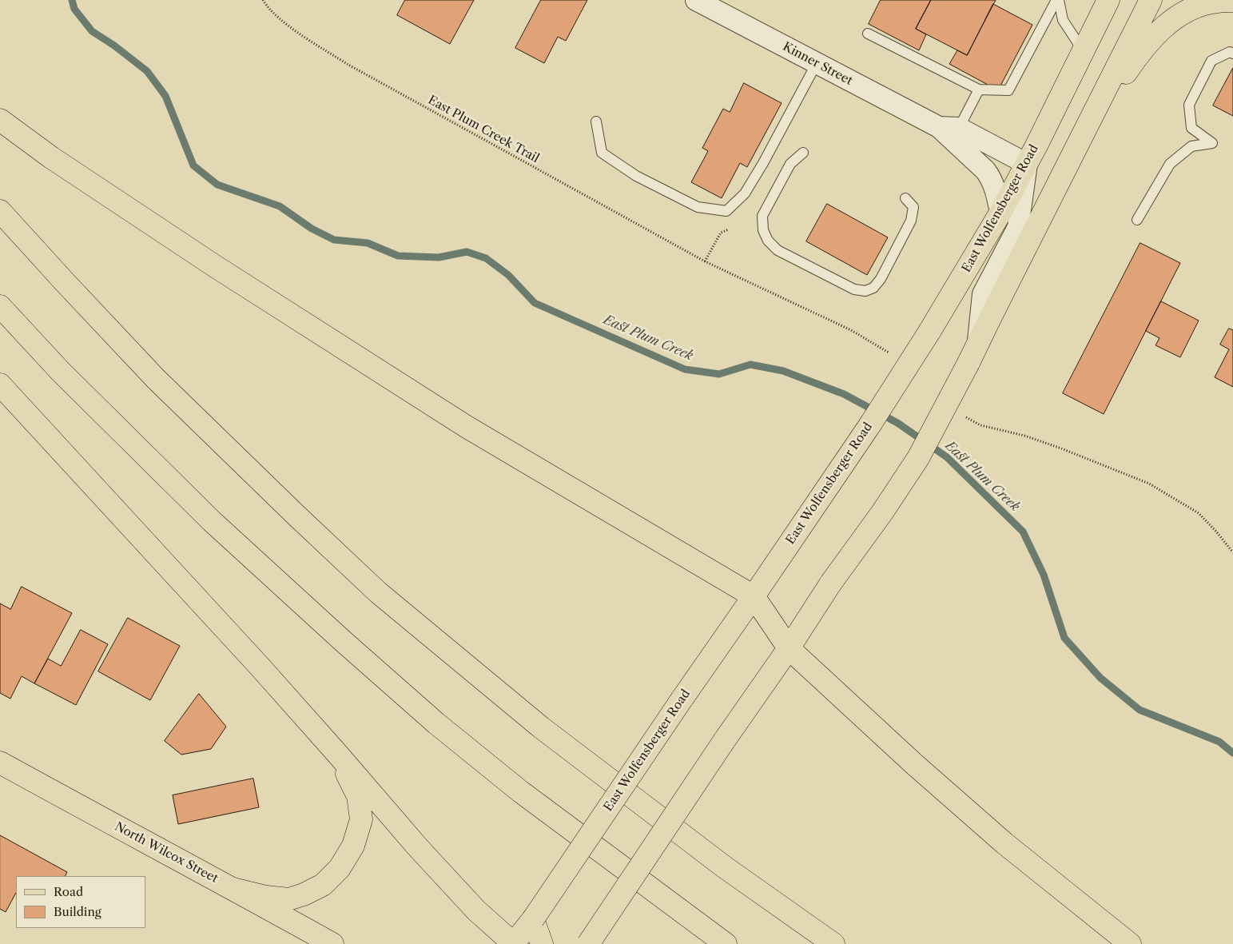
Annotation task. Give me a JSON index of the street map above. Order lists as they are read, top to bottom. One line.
{"streets":{"main road":["East Wolfensberger Road","North Wilcox Street"],"street":["Kinner Street"],"path":["East Plum Creek Trail"]},"crossings":[["Kinner Street","East Wolfensberger Road"]],"water":["East Plum Creek"],"legend":["Road","Building"]}
